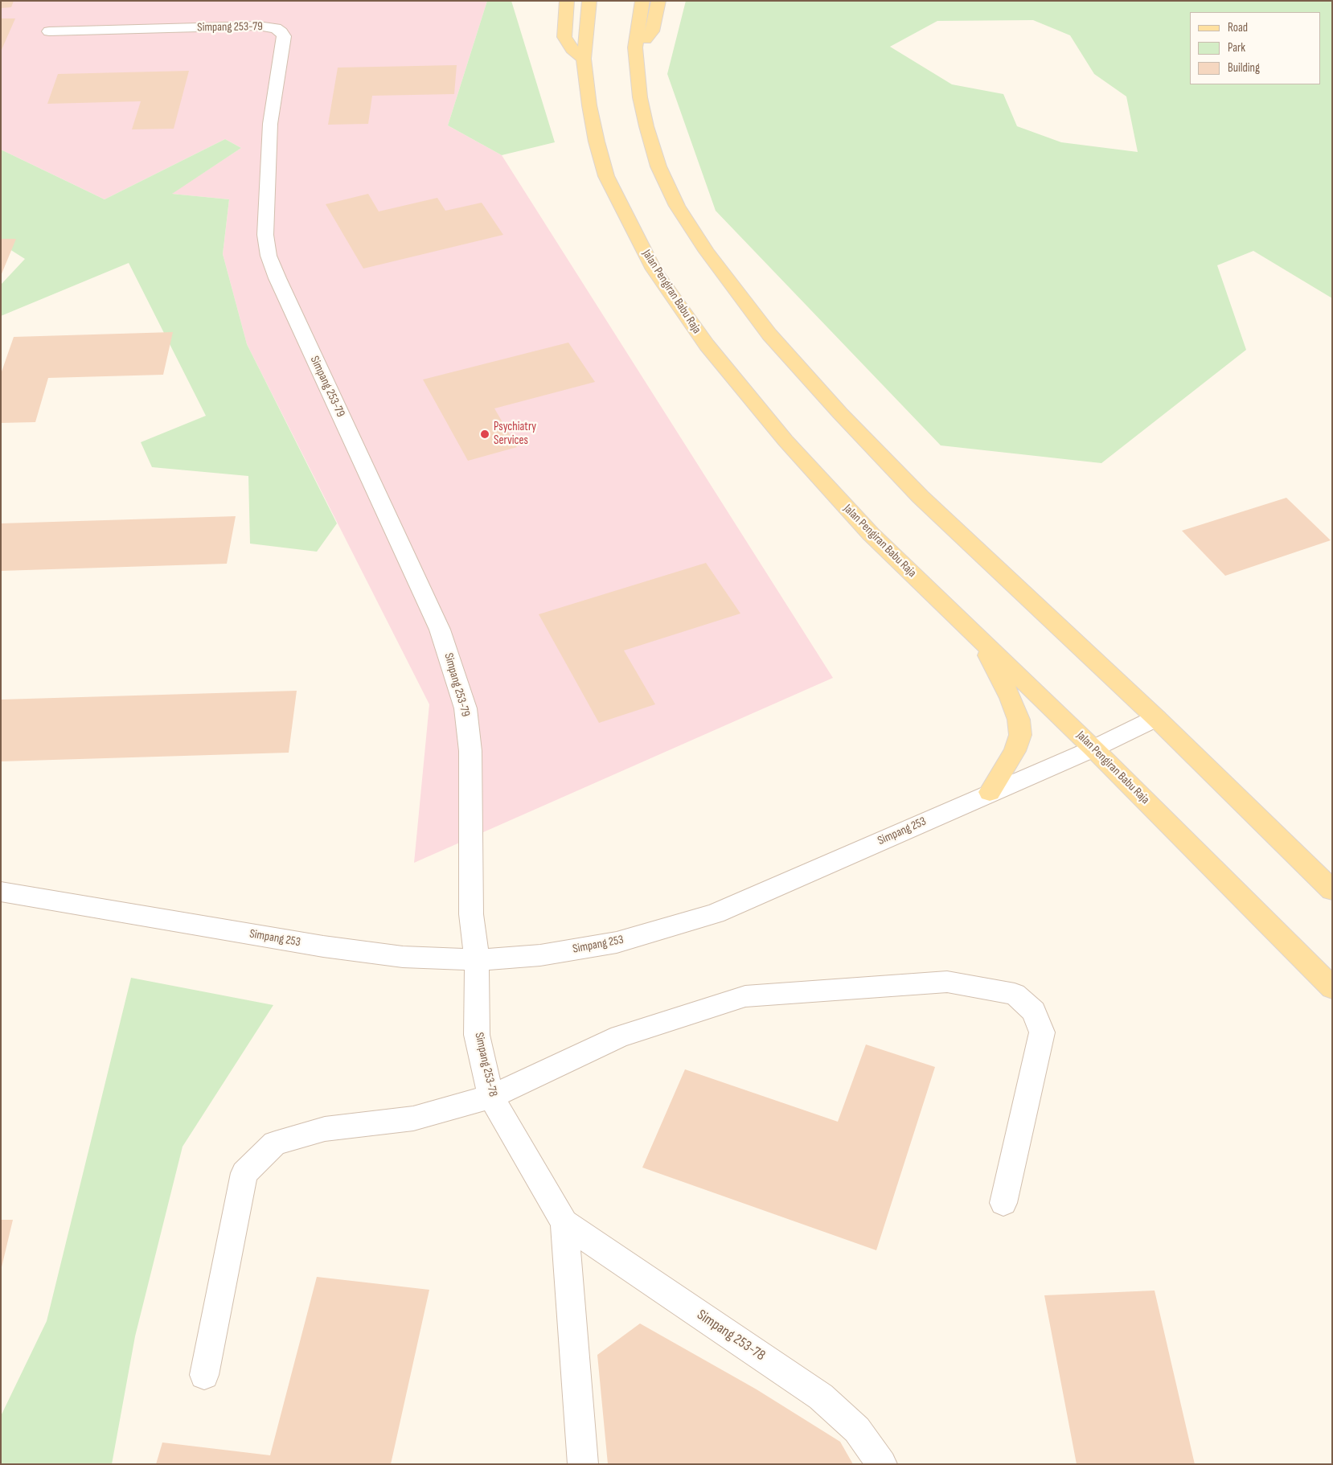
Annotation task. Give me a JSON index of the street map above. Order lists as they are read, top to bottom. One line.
{"streets":{"main road":["Jalan Pengiran Babu Raja"],"street":["Simpang 253-79","Simpang 253","Simpang 253-78"]},"crossings":[["Simpang 253-79","Simpang 253"],["Simpang 253-79","Simpang 253-78"],["Jalan Pengiran Babu Raja","Simpang 253"],["Simpang 253","Simpang 253-78"]],"places":["Psychiatry Services"],"legend":["Road","Park","Building"]}
